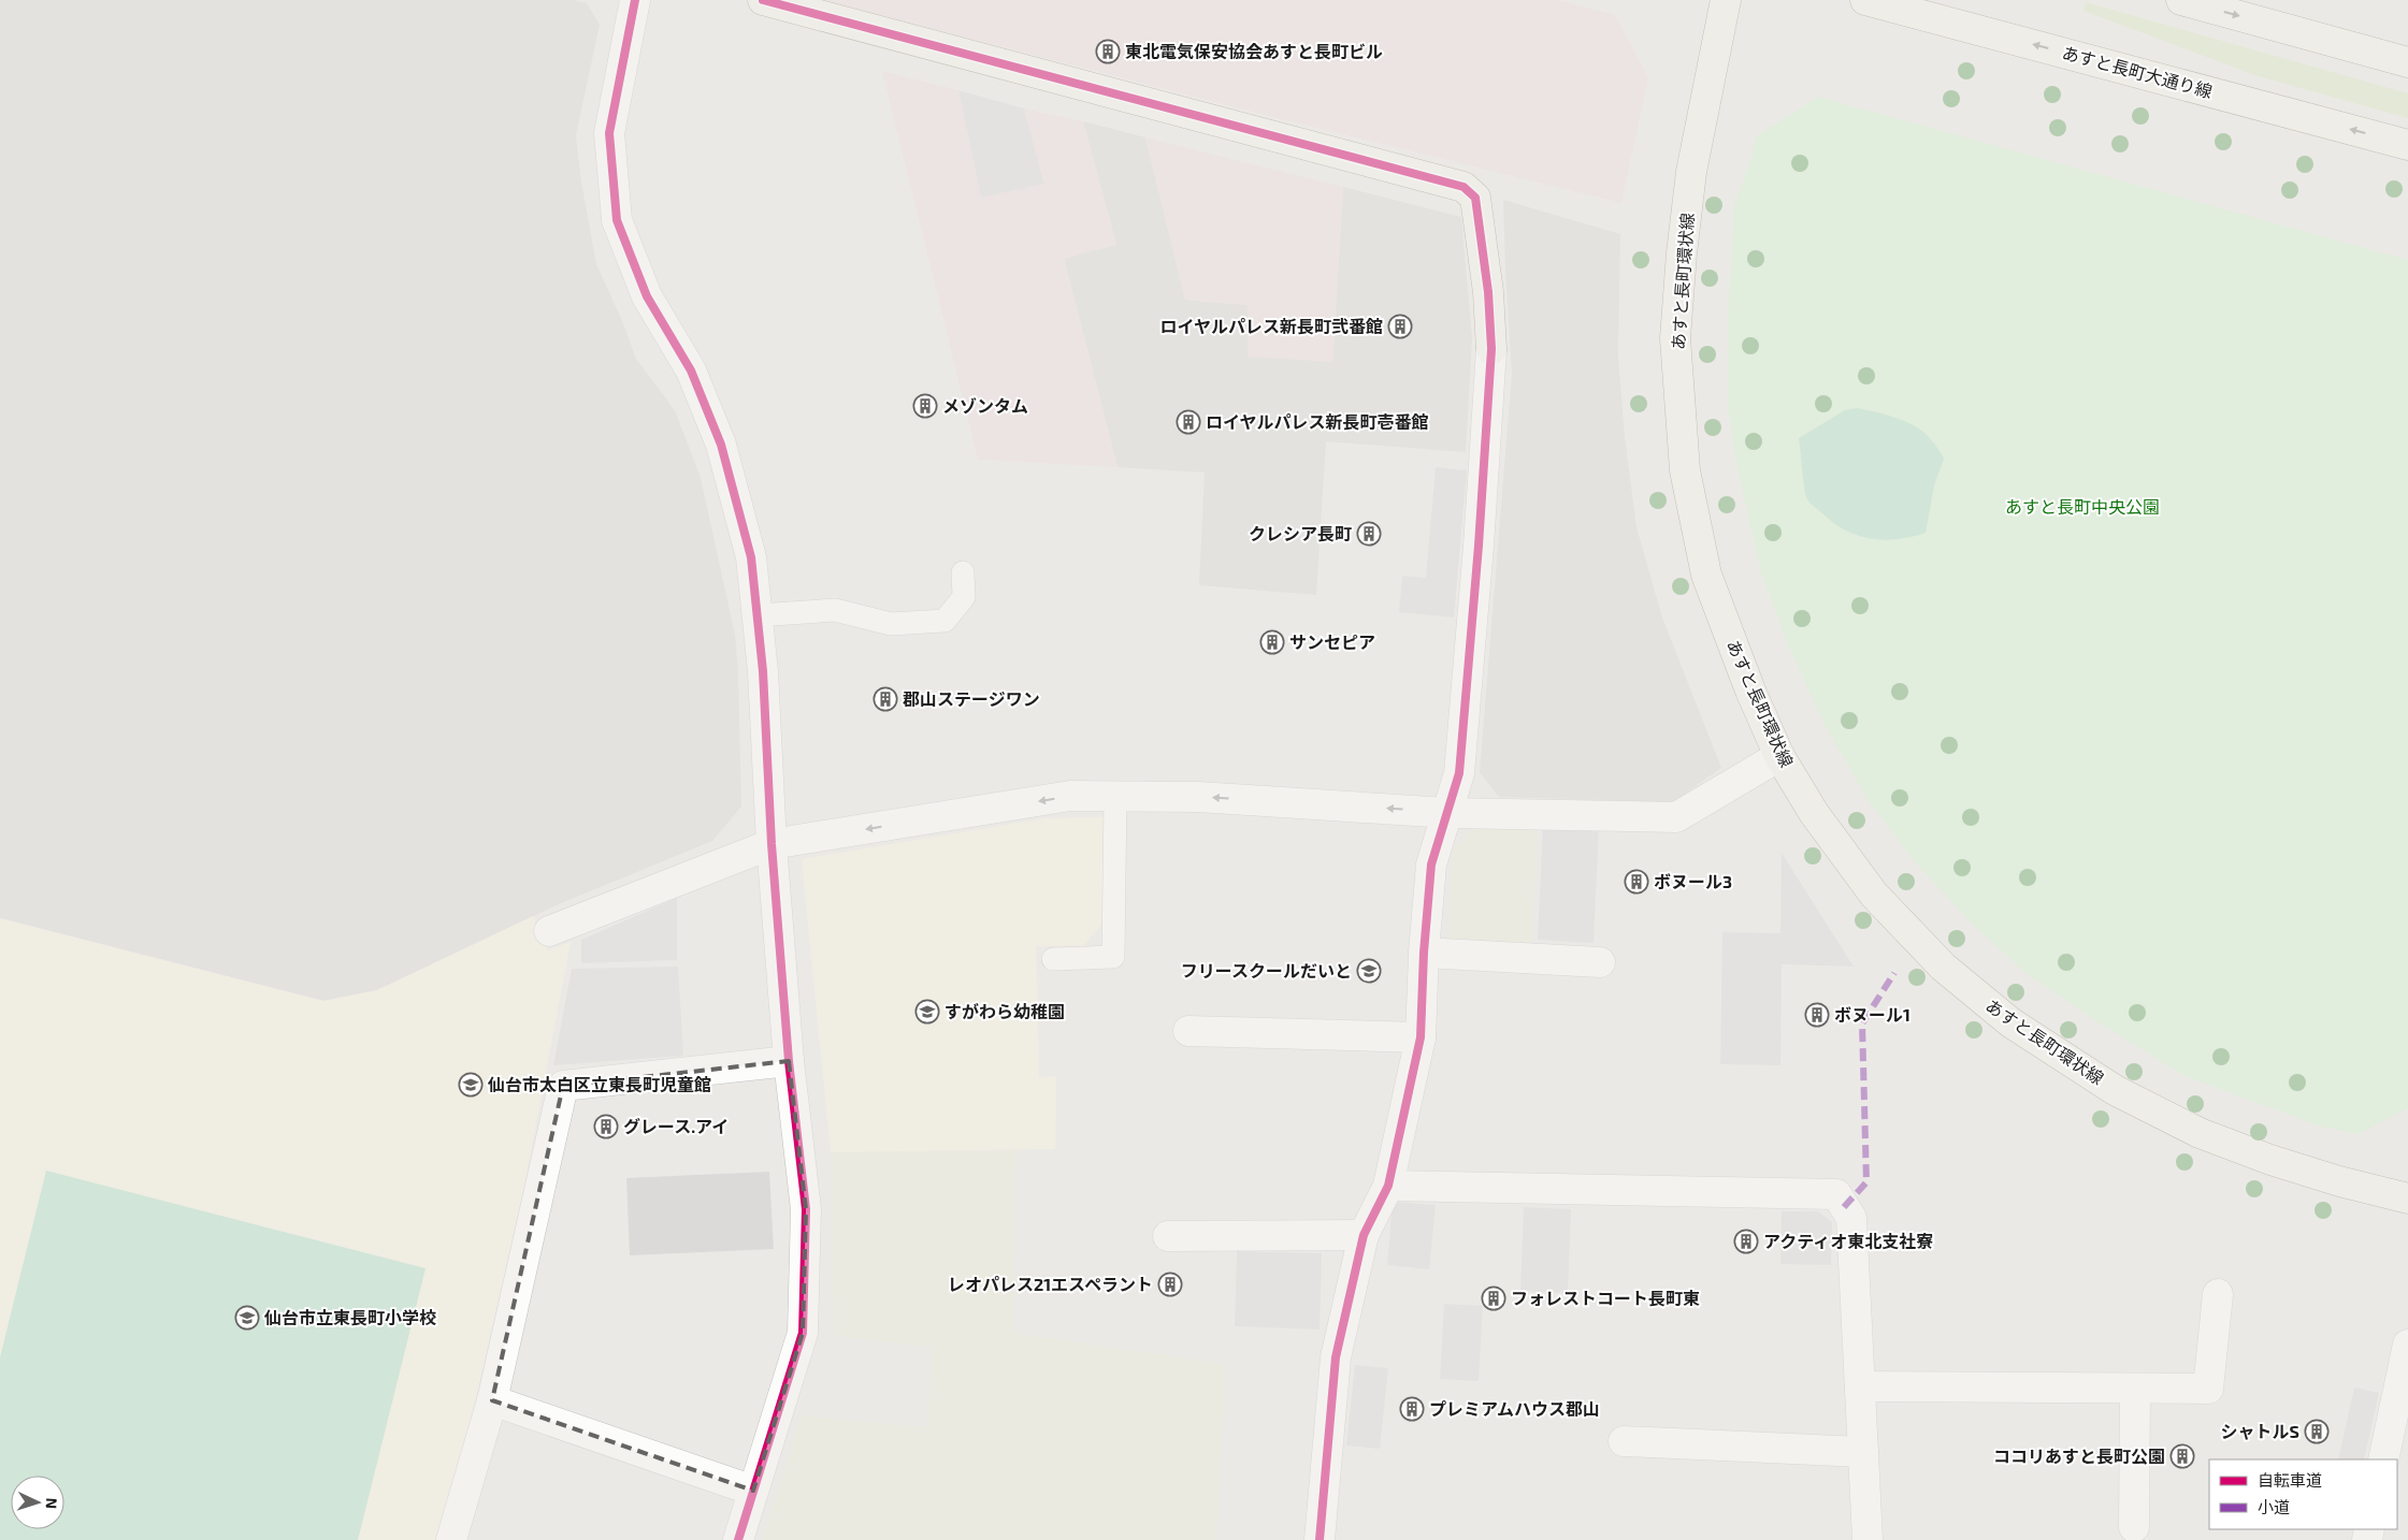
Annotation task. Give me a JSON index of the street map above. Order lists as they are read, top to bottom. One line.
{"streets":{"street":["あすと長町大通り線","あすと長町環状線"]},"parks":["あすと長町中央公園"],"places":{"building":["東北電気保安協会あすと長町ビル","ロイヤルパレス新長町弐番館","メゾンタム","ロイヤルパレス新長町壱番館","クレシア長町","サンセピア","郡山ステージワン","ボヌール3","ボヌール1","グレース.アイ","アクティオ東北支社寮","レオパレス21エスペラント","フォレストコート長町東","プレミアムハウス郡山","シャトルS","ココリあすと長町公園"],"school or university":["フリースクールだいと","すがわら幼稚園","仙台市太白区立東長町児童館","仙台市立東長町小学校"]},"legend":["自転車道","小道"],"north":"right"}
